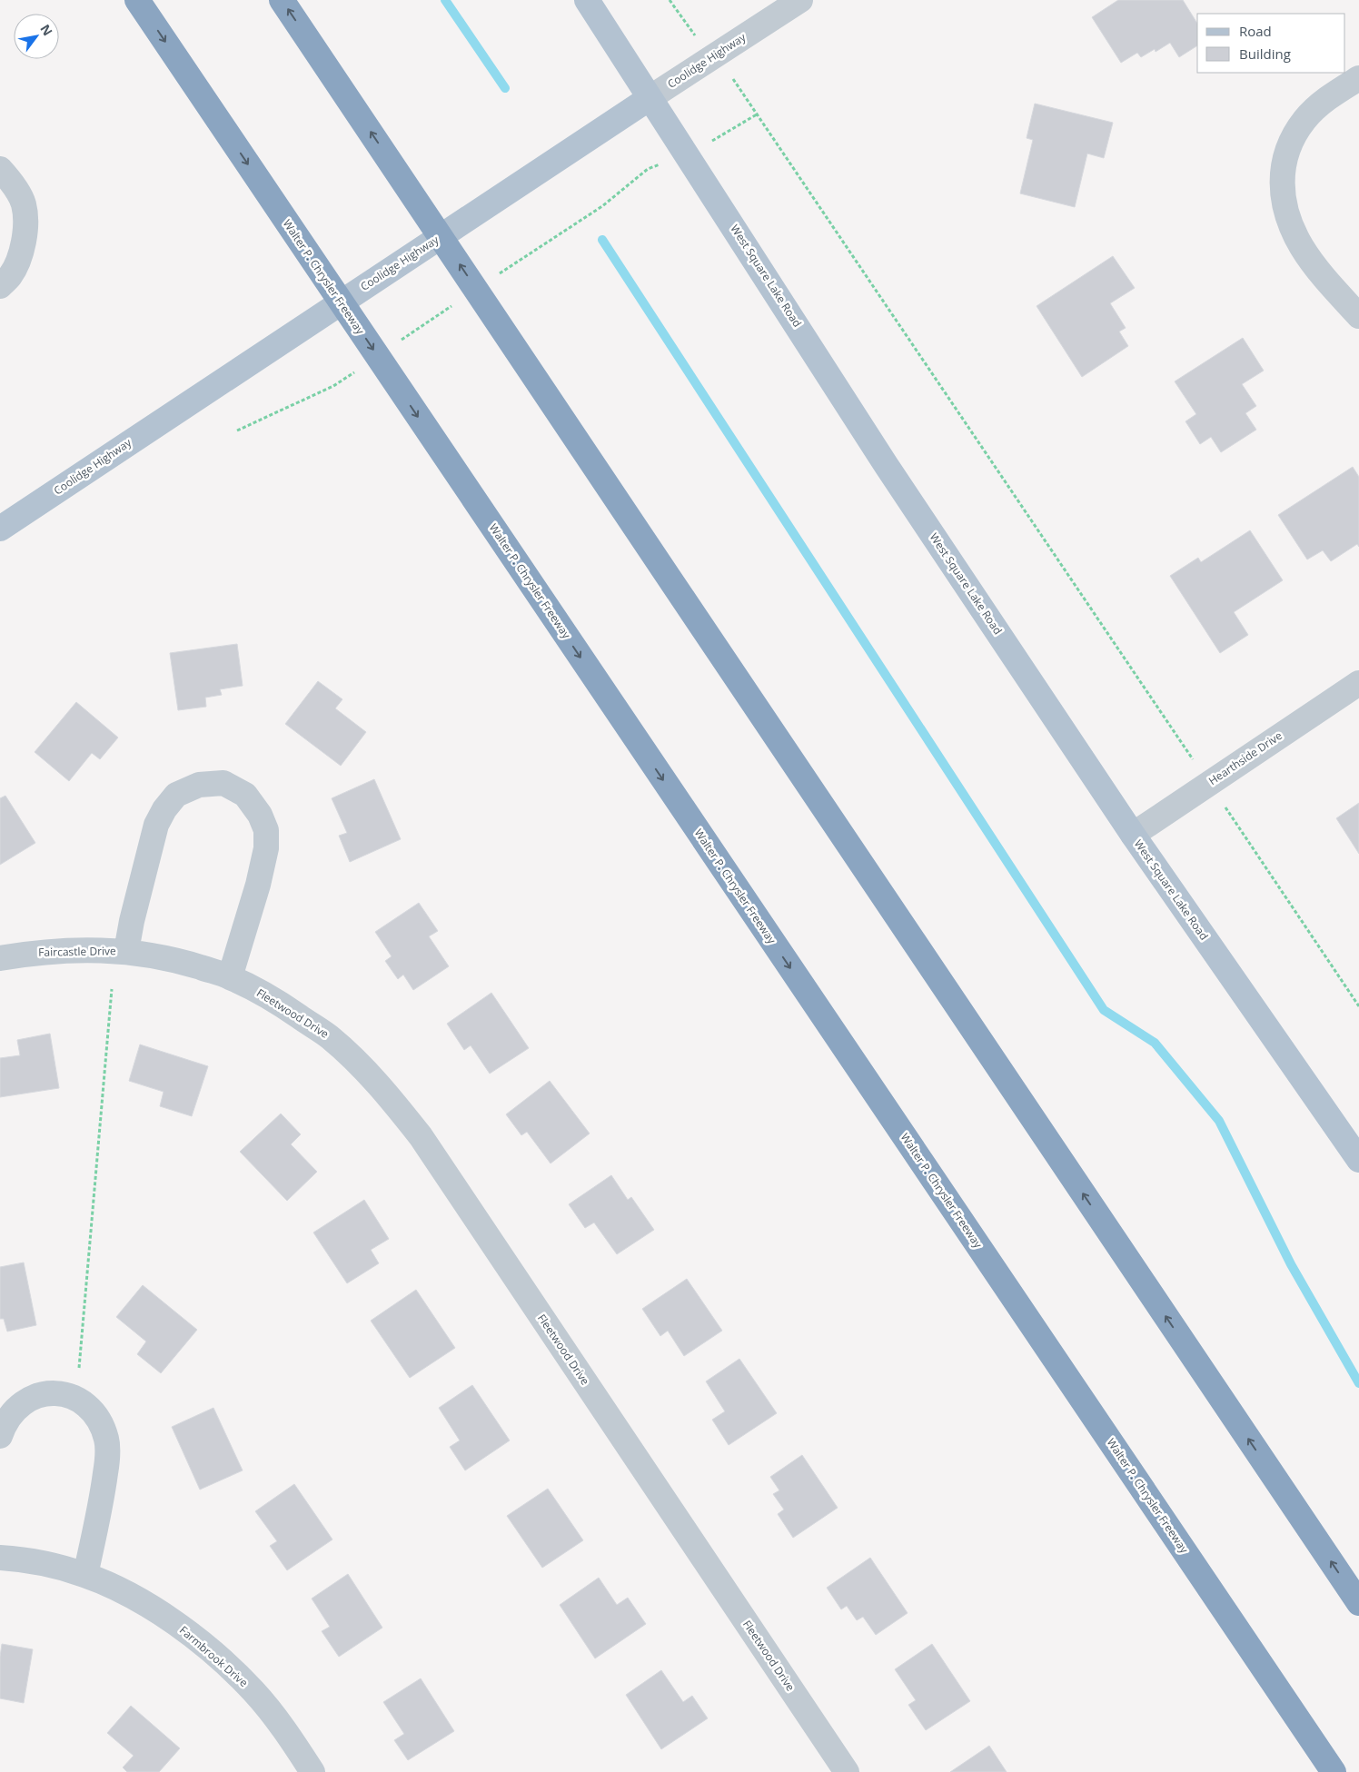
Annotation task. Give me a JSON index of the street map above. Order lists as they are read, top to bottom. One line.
{"streets":{"highway":["Walter P. Chrysler Freeway"],"main road":["Coolidge Highway","West Square Lake Road"],"street":["Hearthside Drive","Faircastle Drive","Fleetwood Drive","Farmbrook Drive"]},"crossings":[["Coolidge Highway","West Square Lake Road"],["West Square Lake Road","Hearthside Drive"],["Faircastle Drive","Fleetwood Drive"]],"legend":["Road","Building"],"north":"top right"}
